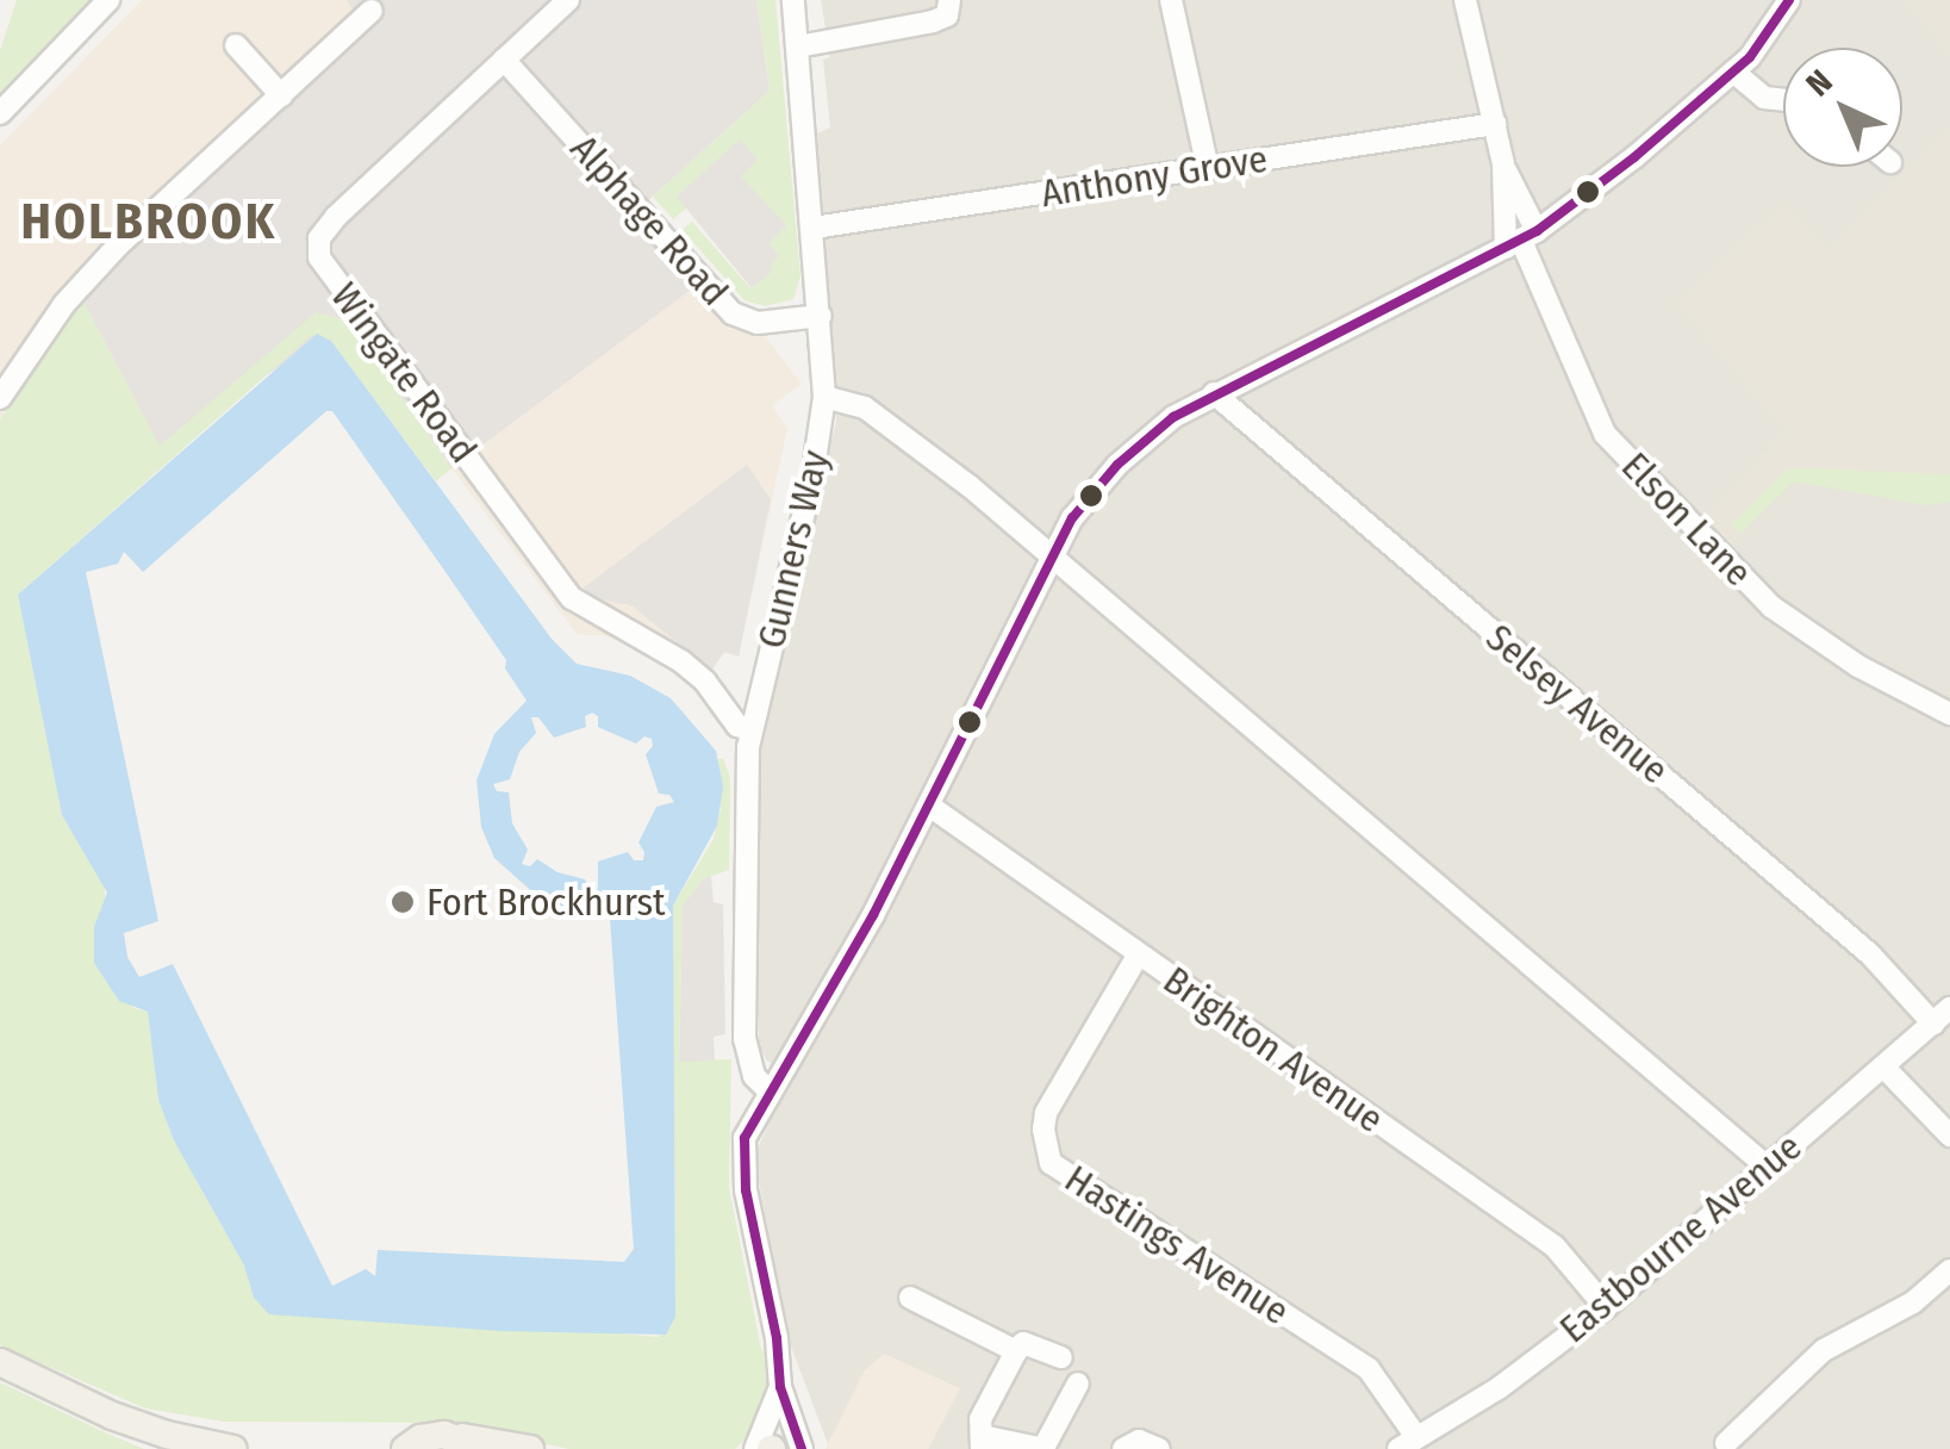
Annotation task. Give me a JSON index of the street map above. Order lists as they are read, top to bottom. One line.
{"streets":{"street":["Anthony Grove","Alphage Road","Wingate Road","Elson Lane","Gunners Way","Selsey Avenue","Brighton Avenue","Eastbourne Avenue","Hastings Avenue"]},"crossings":[["Anthony Grove","Gunners Way"],["Alphage Road","Wingate Road"],["Alphage Road","Gunners Way"],["Wingate Road","Gunners Way"],["Selsey Avenue","Eastbourne Avenue"],["Brighton Avenue","Eastbourne Avenue"],["Brighton Avenue","Hastings Avenue"],["Eastbourne Avenue","Hastings Avenue"]],"districts":["HOLBROOK"],"places":["Fort Brockhurst"],"north":"top left"}
